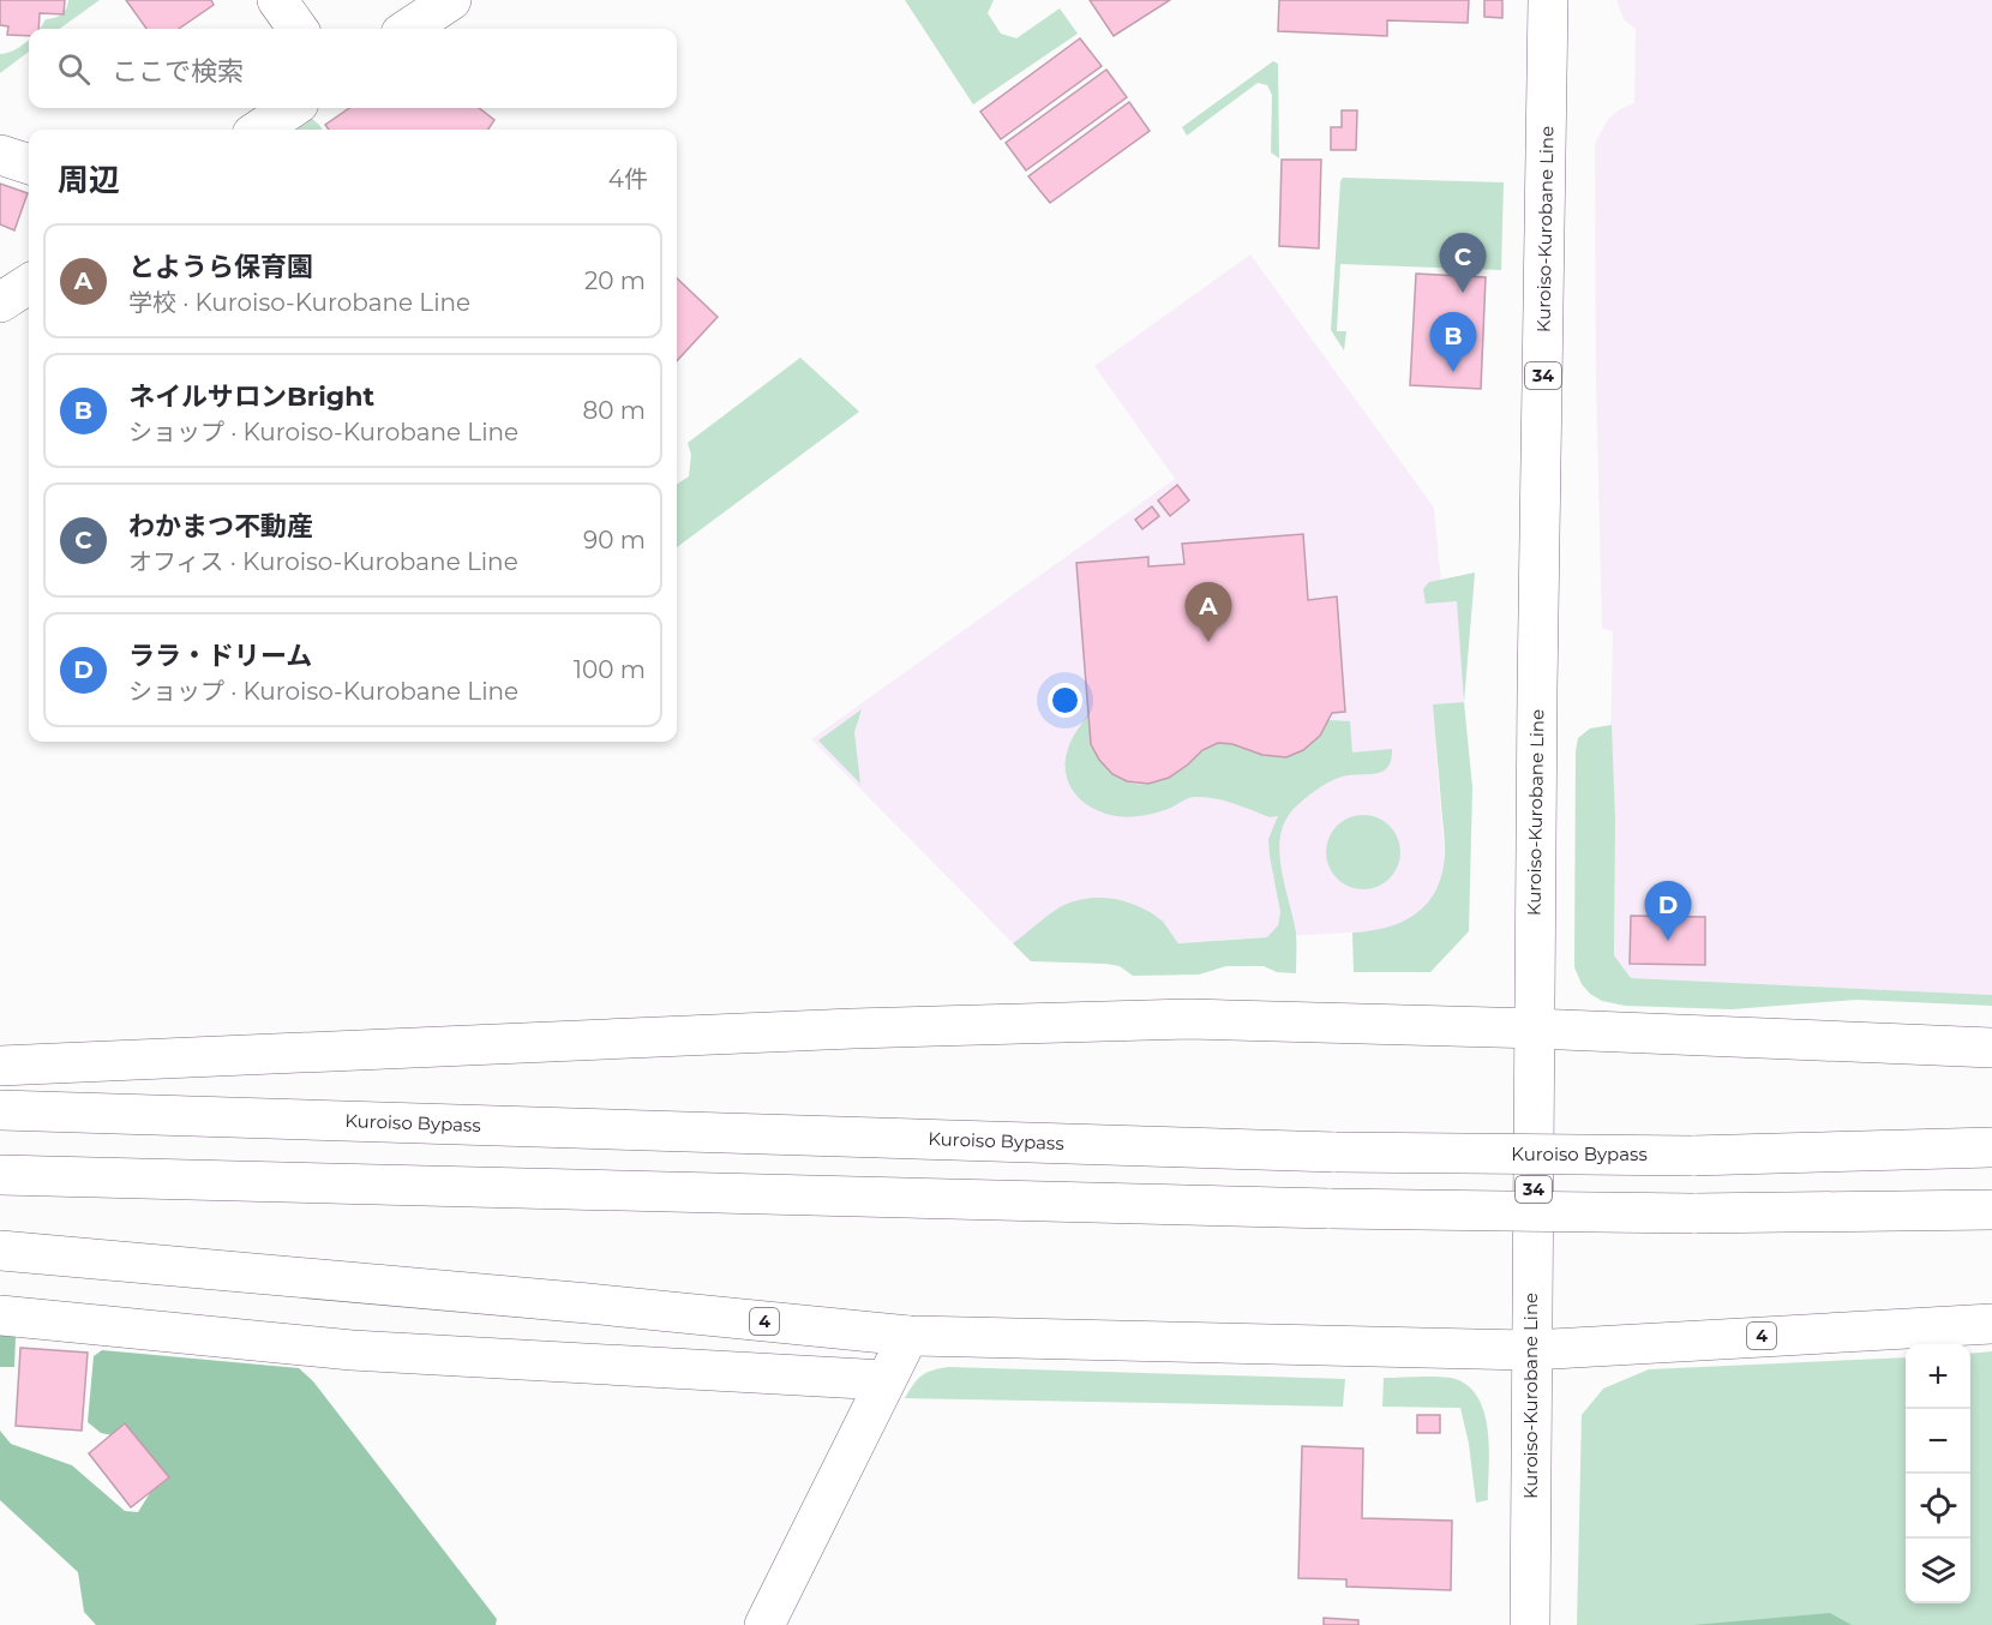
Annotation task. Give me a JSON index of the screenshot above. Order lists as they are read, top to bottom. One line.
{"streets":{"main road":["Kuroiso-Kurobane Line","34","Kuroiso Bypass","4"]},"crossings":[["Kuroiso-Kurobane Line","4"]],"page":{"search":"ここで検索","heading":["周辺","4件"],"list":[{"mark":"A","name":"とようら保育園","note":"学校 · Kuroiso-Kurobane Line","value":"20 m"},{"mark":"B","name":"ネイルサロンBright","note":"ショップ · Kuroiso-Kurobane Line","value":"80 m"},{"mark":"C","name":"わかまつ不動産","note":"オフィス · Kuroiso-Kurobane Line","value":"90 m"},{"mark":"D","name":"ララ・ドリーム","note":"ショップ · Kuroiso-Kurobane Line","value":"100 m"}],"pins":["C","B","A","D"],"map_buttons":["+","−"]}}
